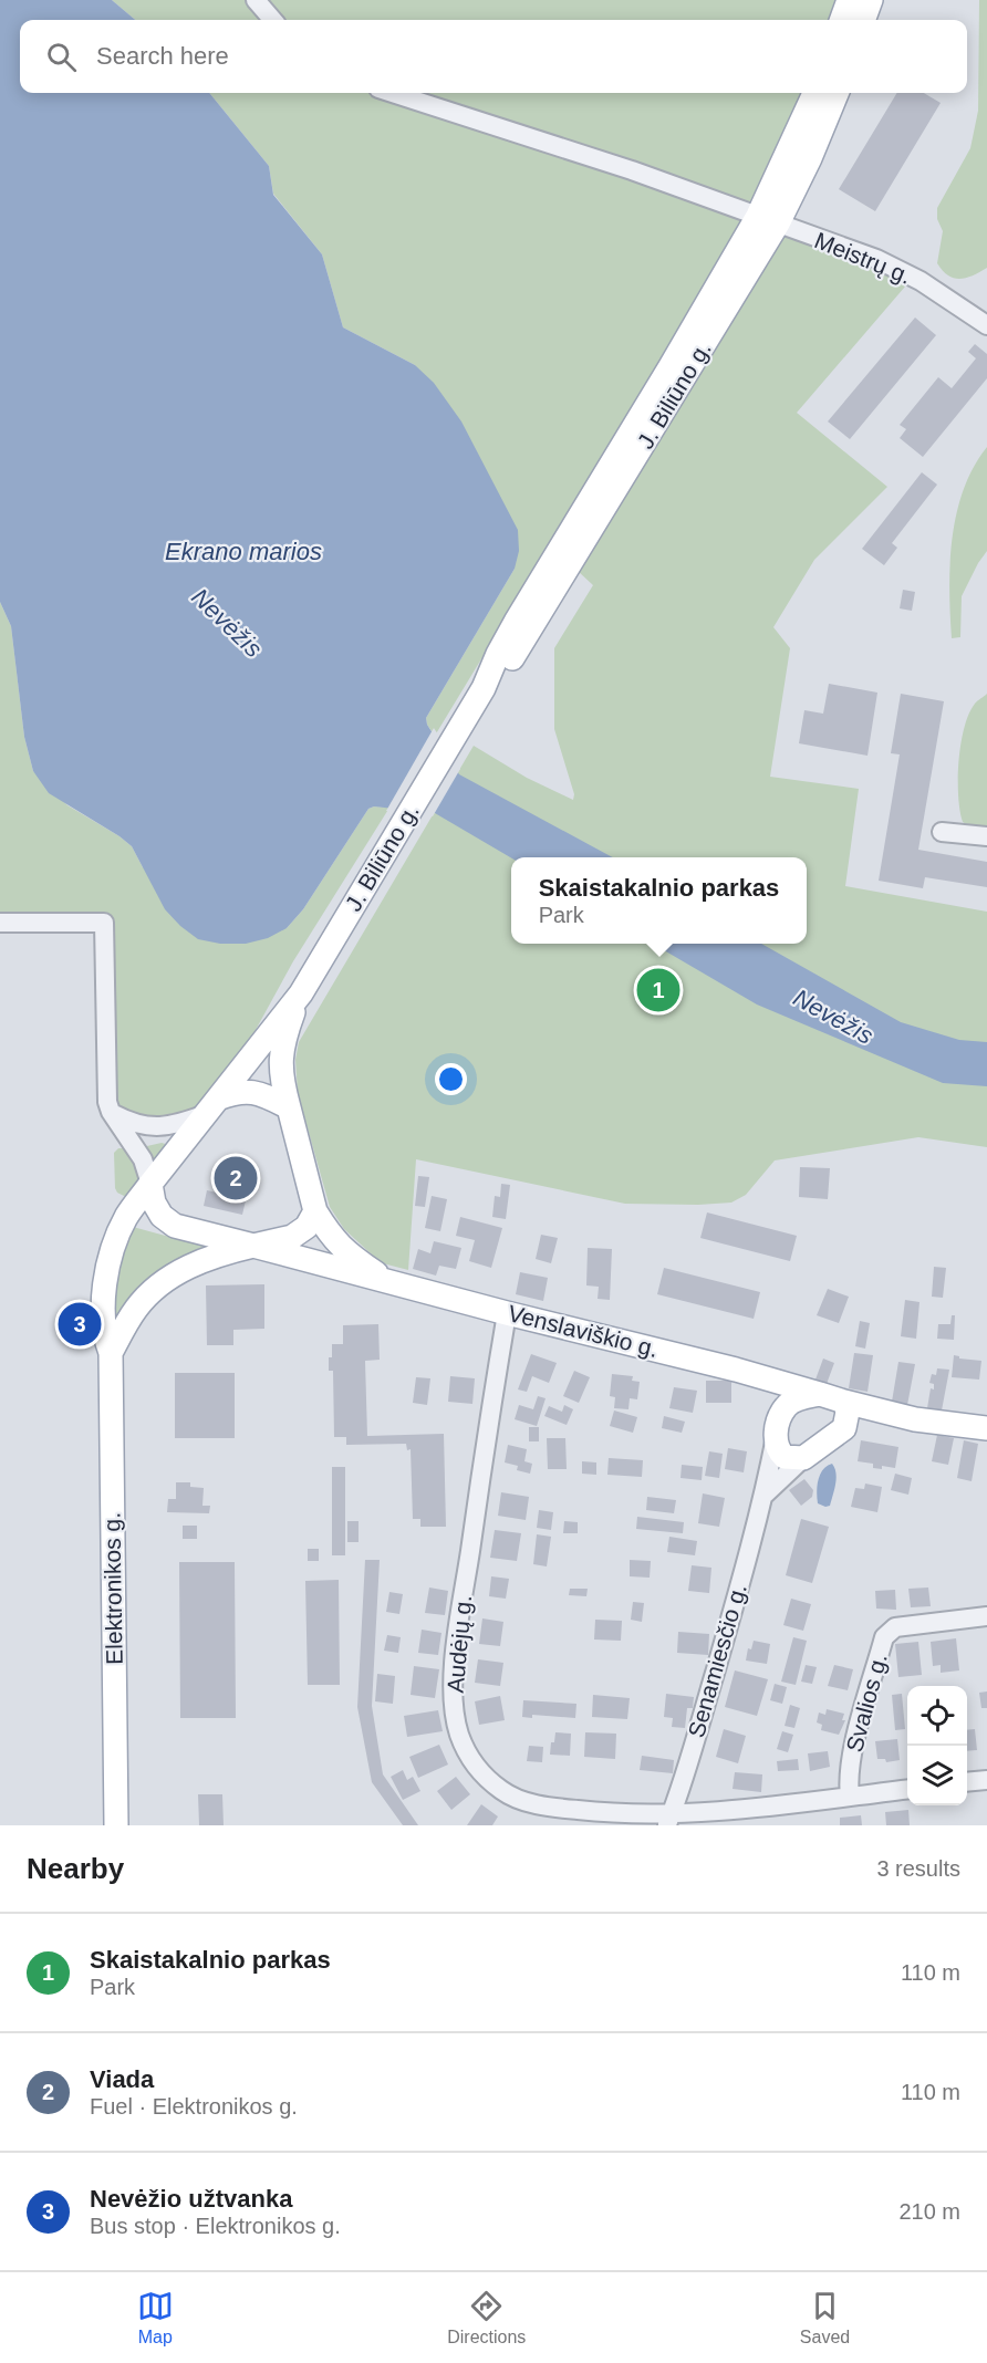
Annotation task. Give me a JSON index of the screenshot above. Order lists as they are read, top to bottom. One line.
{"streets":{"main road":["J. Biliūno g.","Venslaviškio g.","Elektronikos g."],"street":["Meistrų g.","Audėjų g.","Senamiesčio g.","Svalios g."]},"crossings":[["Meistrų g.","J. Biliūno g."],["J. Biliūno g.","Venslaviškio g."],["J. Biliūno g.","Elektronikos g."],["Venslaviškio g.","Elektronikos g."],["Venslaviškio g.","Audėjų g."],["Venslaviškio g.","Senamiesčio g."],["Audėjų g.","Senamiesčio g."],["Audėjų g.","Svalios g."]],"water":["Ekrano marios","Nevėžis"],"page":{"search":"Search here","popup":["Skaistakalnio parkas","Park"],"pins":["1","2","3"],"heading":["Nearby","3 results"],"list":[{"mark":"1","name":"Skaistakalnio parkas","note":"Park","value":"110 m"},{"mark":"2","name":"Viada","note":"Fuel · Elektronikos g.","value":"110 m"},{"mark":"3","name":"Nevėžio užtvanka","note":"Bus stop · Elektronikos g.","value":"210 m"}],"nav":["Map","Directions","Saved"]}}
